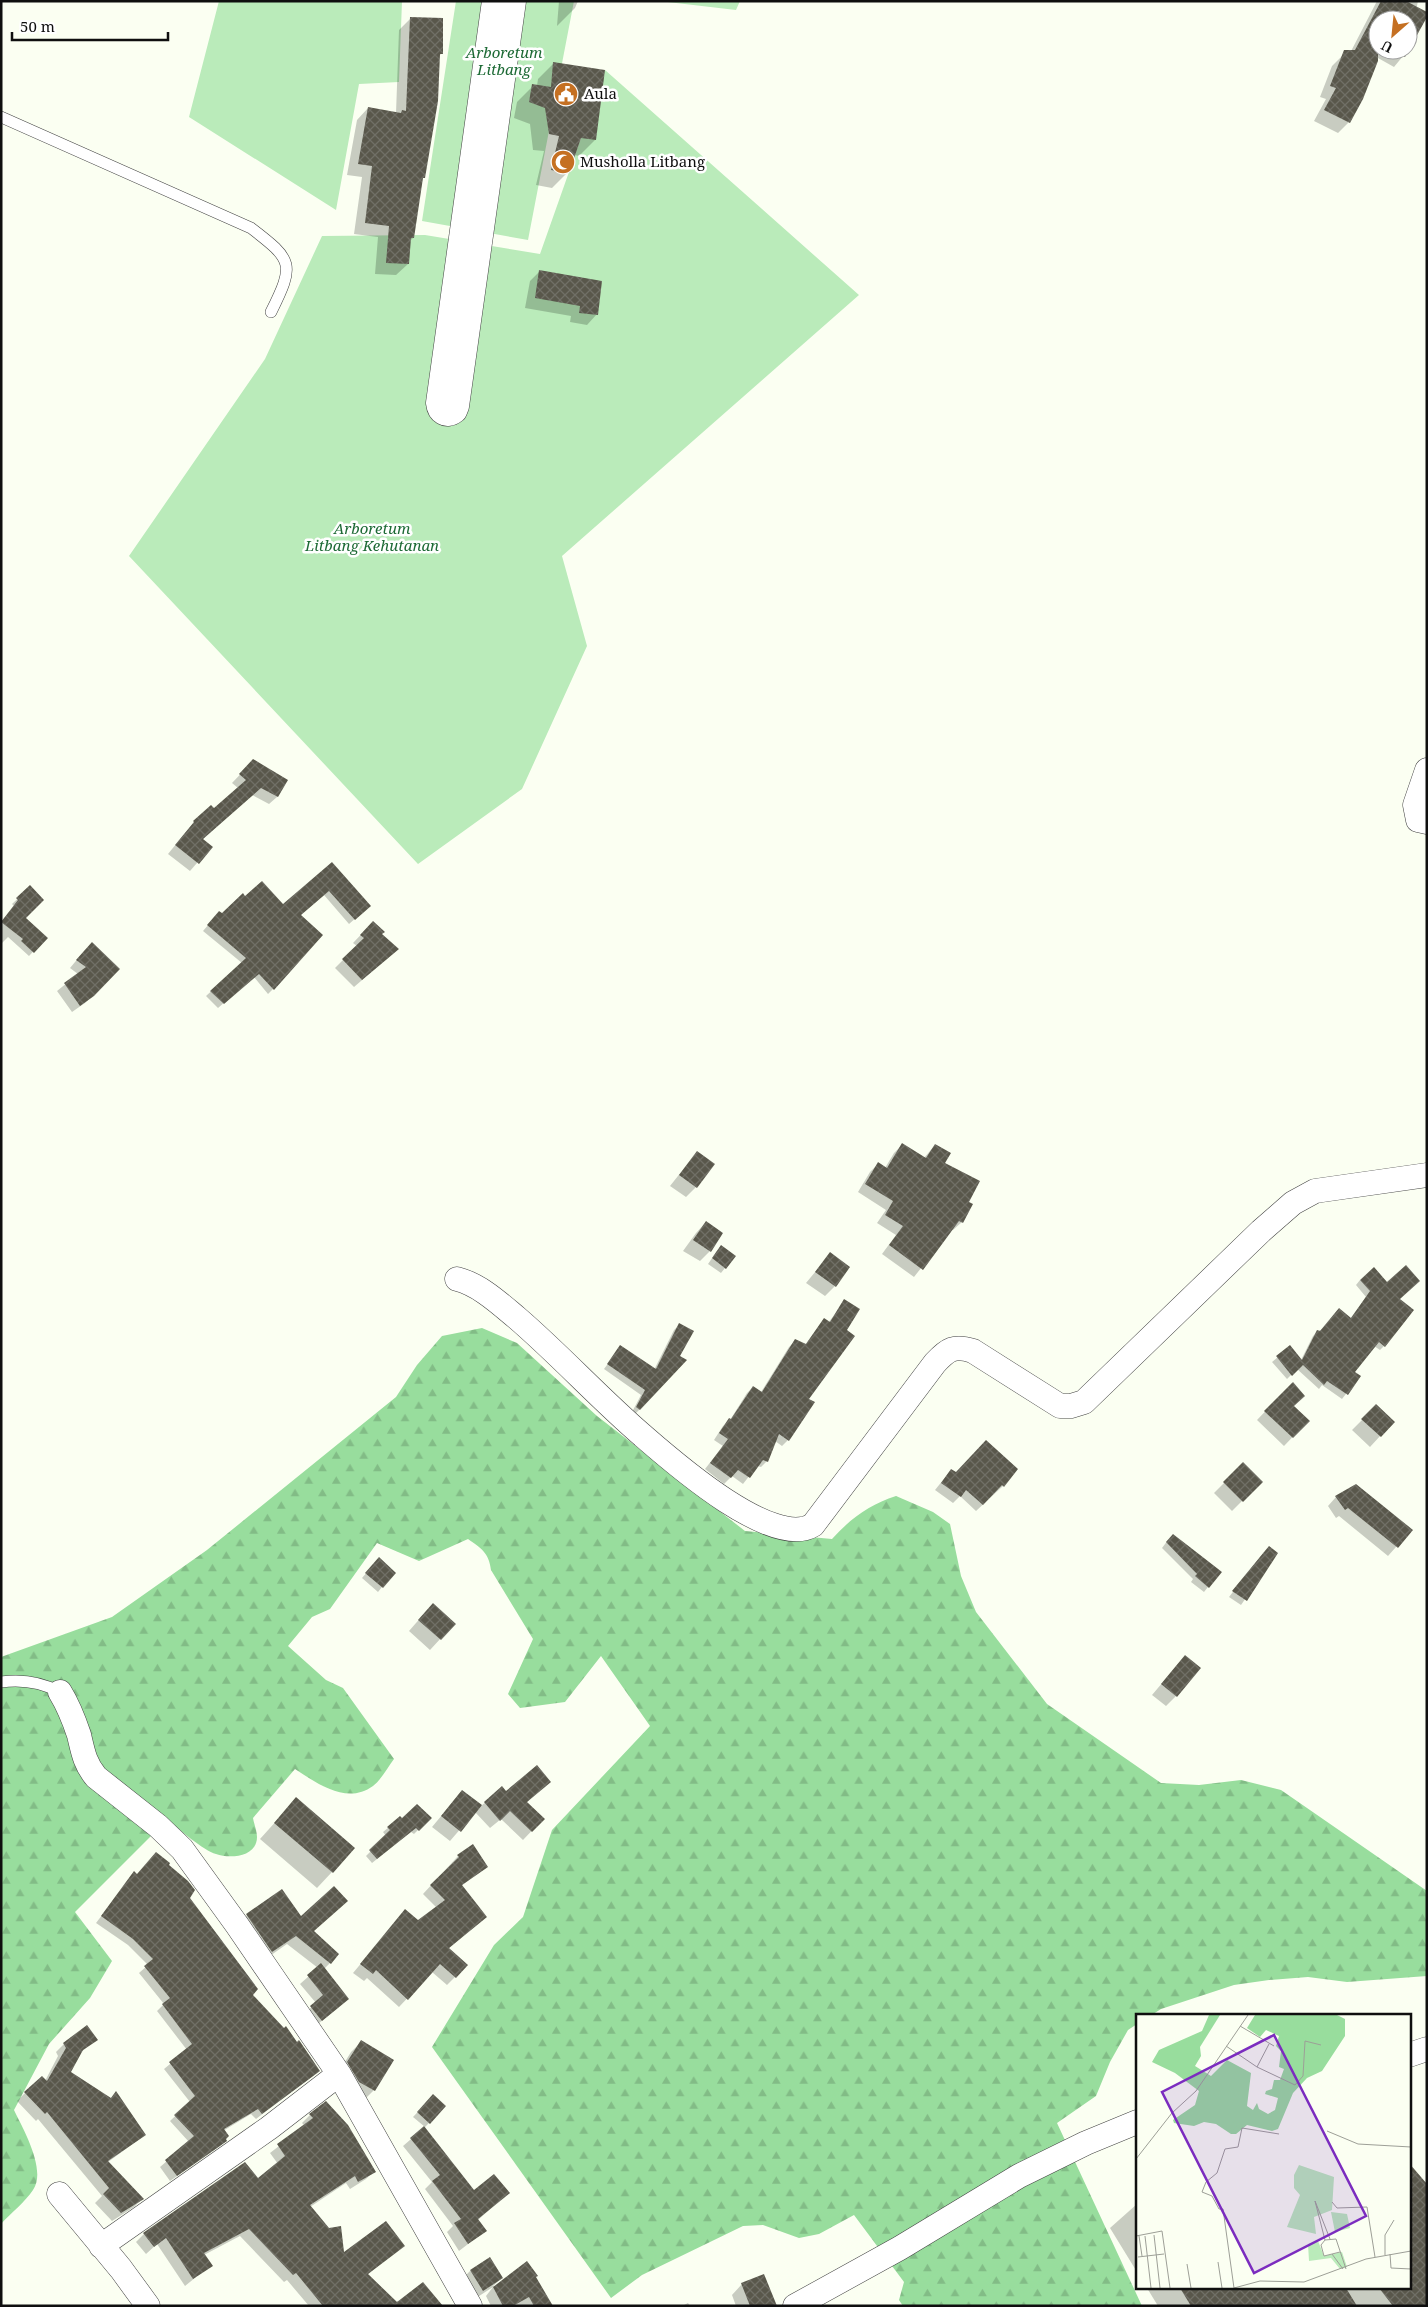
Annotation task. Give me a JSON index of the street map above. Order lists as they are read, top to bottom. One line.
{"parks":["Arboretum Litbang","Arboretum Litbang Kehutanan"],"places":{"public building":["Aula"],"mosque":["Musholla Litbang"]},"scale_bar":"50 m","north":"bottom left"}
